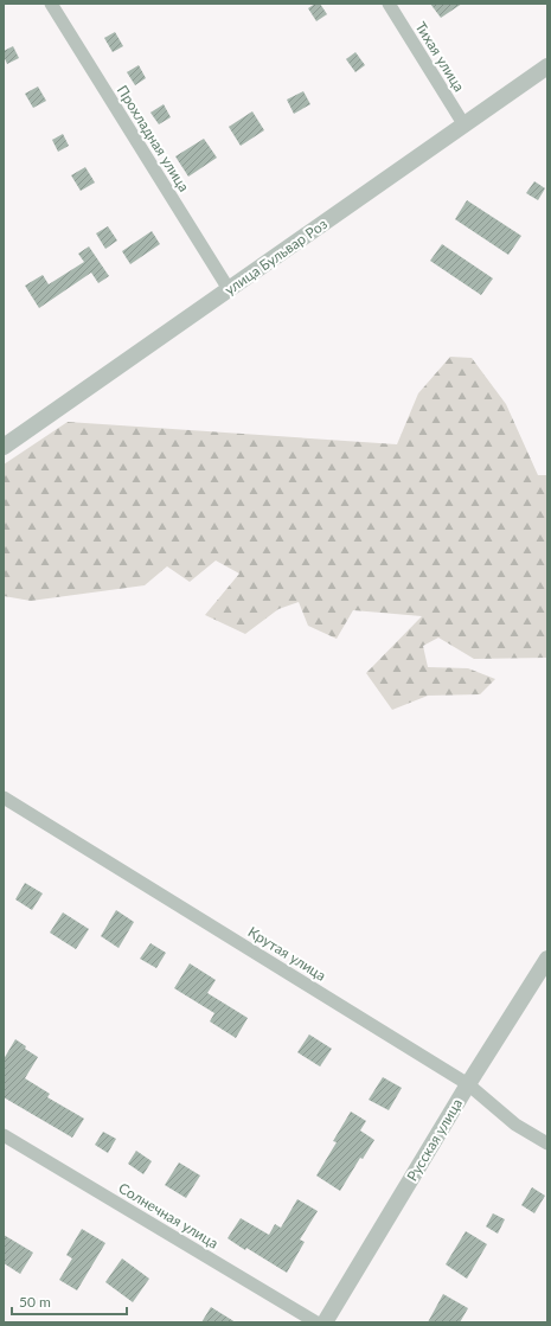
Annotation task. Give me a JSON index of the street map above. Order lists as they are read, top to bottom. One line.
{"streets":{"street":["Тихая улица","Прохладная улица","улица Бульвар Роз","Крутая улица","Русская улица","Солнечная улица"]},"crossings":[["Тихая улица","улица Бульвар Роз"],["Прохладная улица","улица Бульвар Роз"],["Крутая улица","Русская улица"]],"scale_bar":"50 m"}
